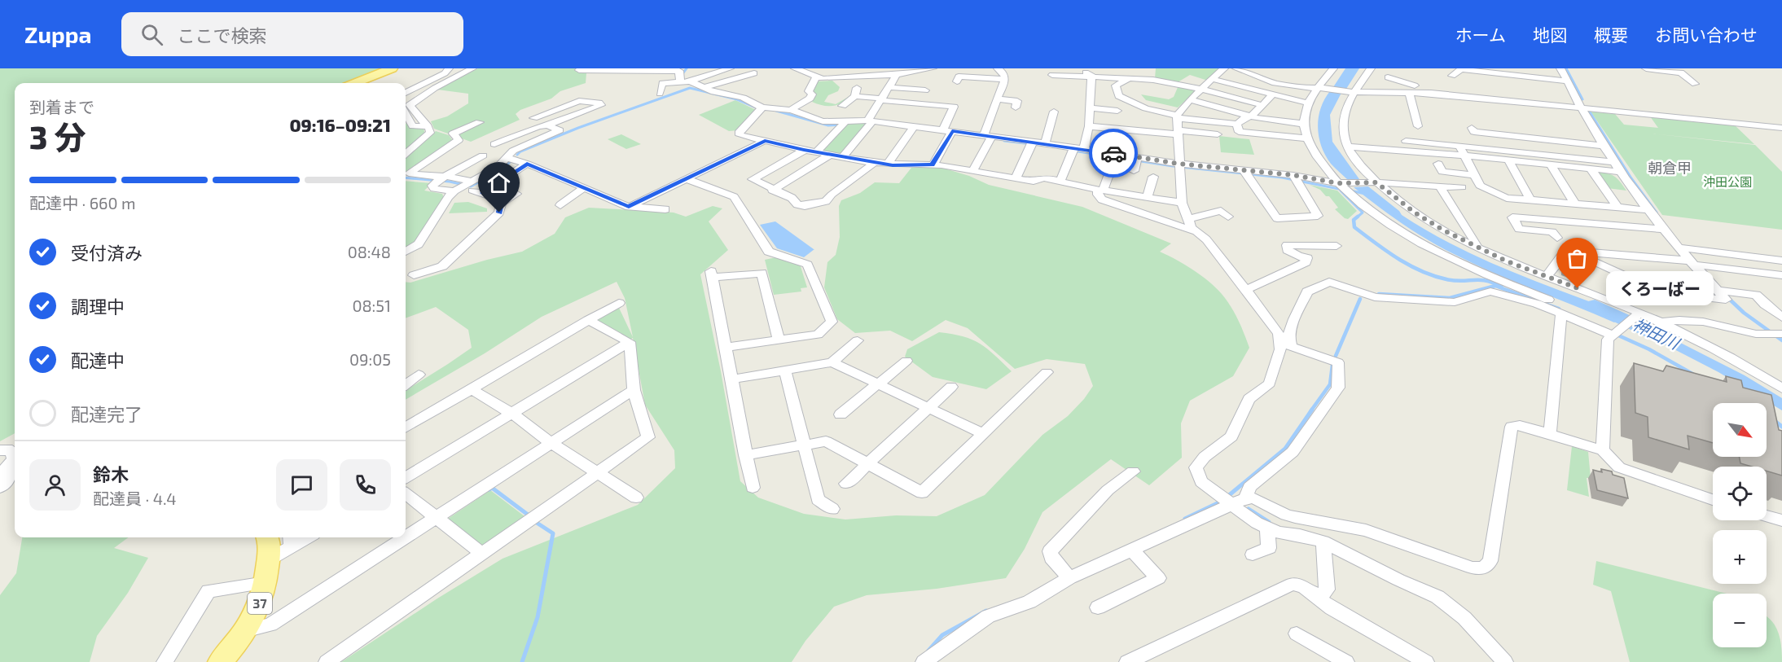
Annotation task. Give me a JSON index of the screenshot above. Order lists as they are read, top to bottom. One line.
{"streets":{"main road":["37"]},"districts":["朝倉甲"],"water":["神田川"],"parks":["沖田公園"],"places":["くろーばー"],"north":"bottom right","page":{"header":"Zuppa","search":"ここで検索","nav":["ホーム","地図","概要","お問い合わせ"],"heading":["3 分","到着まで","09:16–09:21"],"panel":["鈴木","配達員 · 4.4"],"bar":"配達中 · 660 m","list":[["受付済み","08:48"],["調理中","08:51"],["配達中","09:05"],"配達完了"],"bubble":"くろーばー","map_buttons":["+","−"]}}
